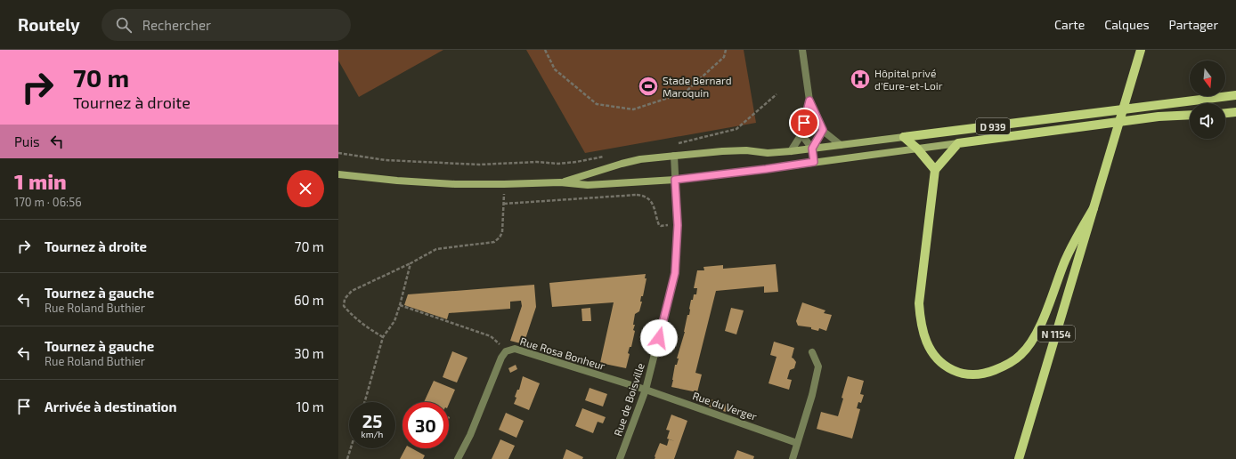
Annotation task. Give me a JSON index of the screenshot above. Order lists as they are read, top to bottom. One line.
{"streets":{"main road":["D 939","N 1154"],"street":["Rue Rosa Bonheur","Rue de Boisville","Rue du Verger"]},"crossings":[["D 939","Rue de Boisville"],["Rue Rosa Bonheur","Rue de Boisville"],["Rue Rosa Bonheur","Rue du Verger"],["Rue de Boisville","Rue du Verger"]],"places":{"hospital":["Hôpital privé d'Eure-et-Loir"],"sports":["Stade Bernard Maroquin"]},"north":"bottom","page":{"header":"Routely","search":"Rechercher","nav":["Carte","Calques","Partager"],"turn":["70 m","Tournez à droite"],"then":"Puis","heading":["1 min","170 m · 06:56"],"list":[{"name":"Tournez à droite","value":"70 m"},{"name":"Tournez à gauche","note":"Rue Roland Buthier","value":"60 m"},{"name":"Tournez à gauche","note":"Rue Roland Buthier","value":"30 m"},{"name":"Arrivée à destination","value":"10 m"}],"speed":"25 km/h","limit":"30"}}
